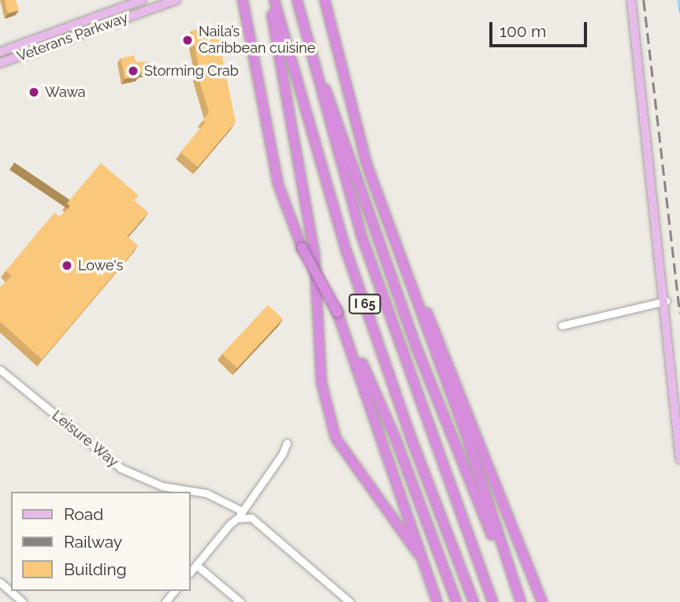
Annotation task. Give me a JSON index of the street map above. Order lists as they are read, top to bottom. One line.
{"streets":{"highway":["I 65"],"main road":["Veterans Parkway"],"street":["Leisure Way"]},"places":["Naila’s Caribbean cuisine","Storming Crab","Wawa","Lowe's"],"legend":["Road","Railway","Building"],"scale_bar":"100 m"}
